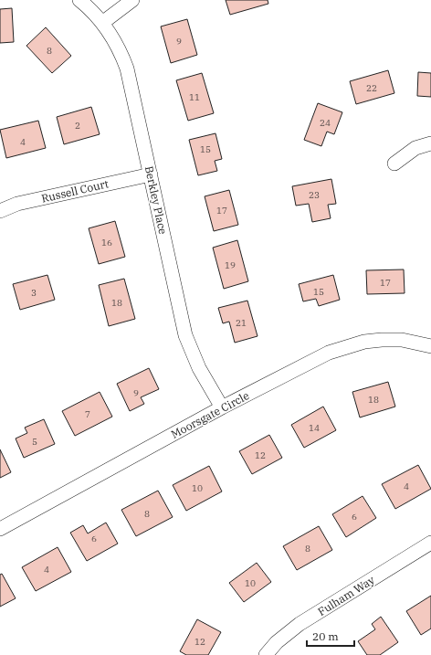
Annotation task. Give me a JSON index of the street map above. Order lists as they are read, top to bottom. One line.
{"streets":{"street":["Russell Court","Berkley Place","Moorsgate Circle","Fulham Way"]},"crossings":[["Russell Court","Berkley Place"],["Berkley Place","Moorsgate Circle"]],"house_numbers":["9","8","22","11","24","2","4","15","23","17","16","19","17","15","3","18","21","9","18","7","14","5","12","4","10","8","6","6","8","4","10","12"],"scale_bar":"20 m"}
